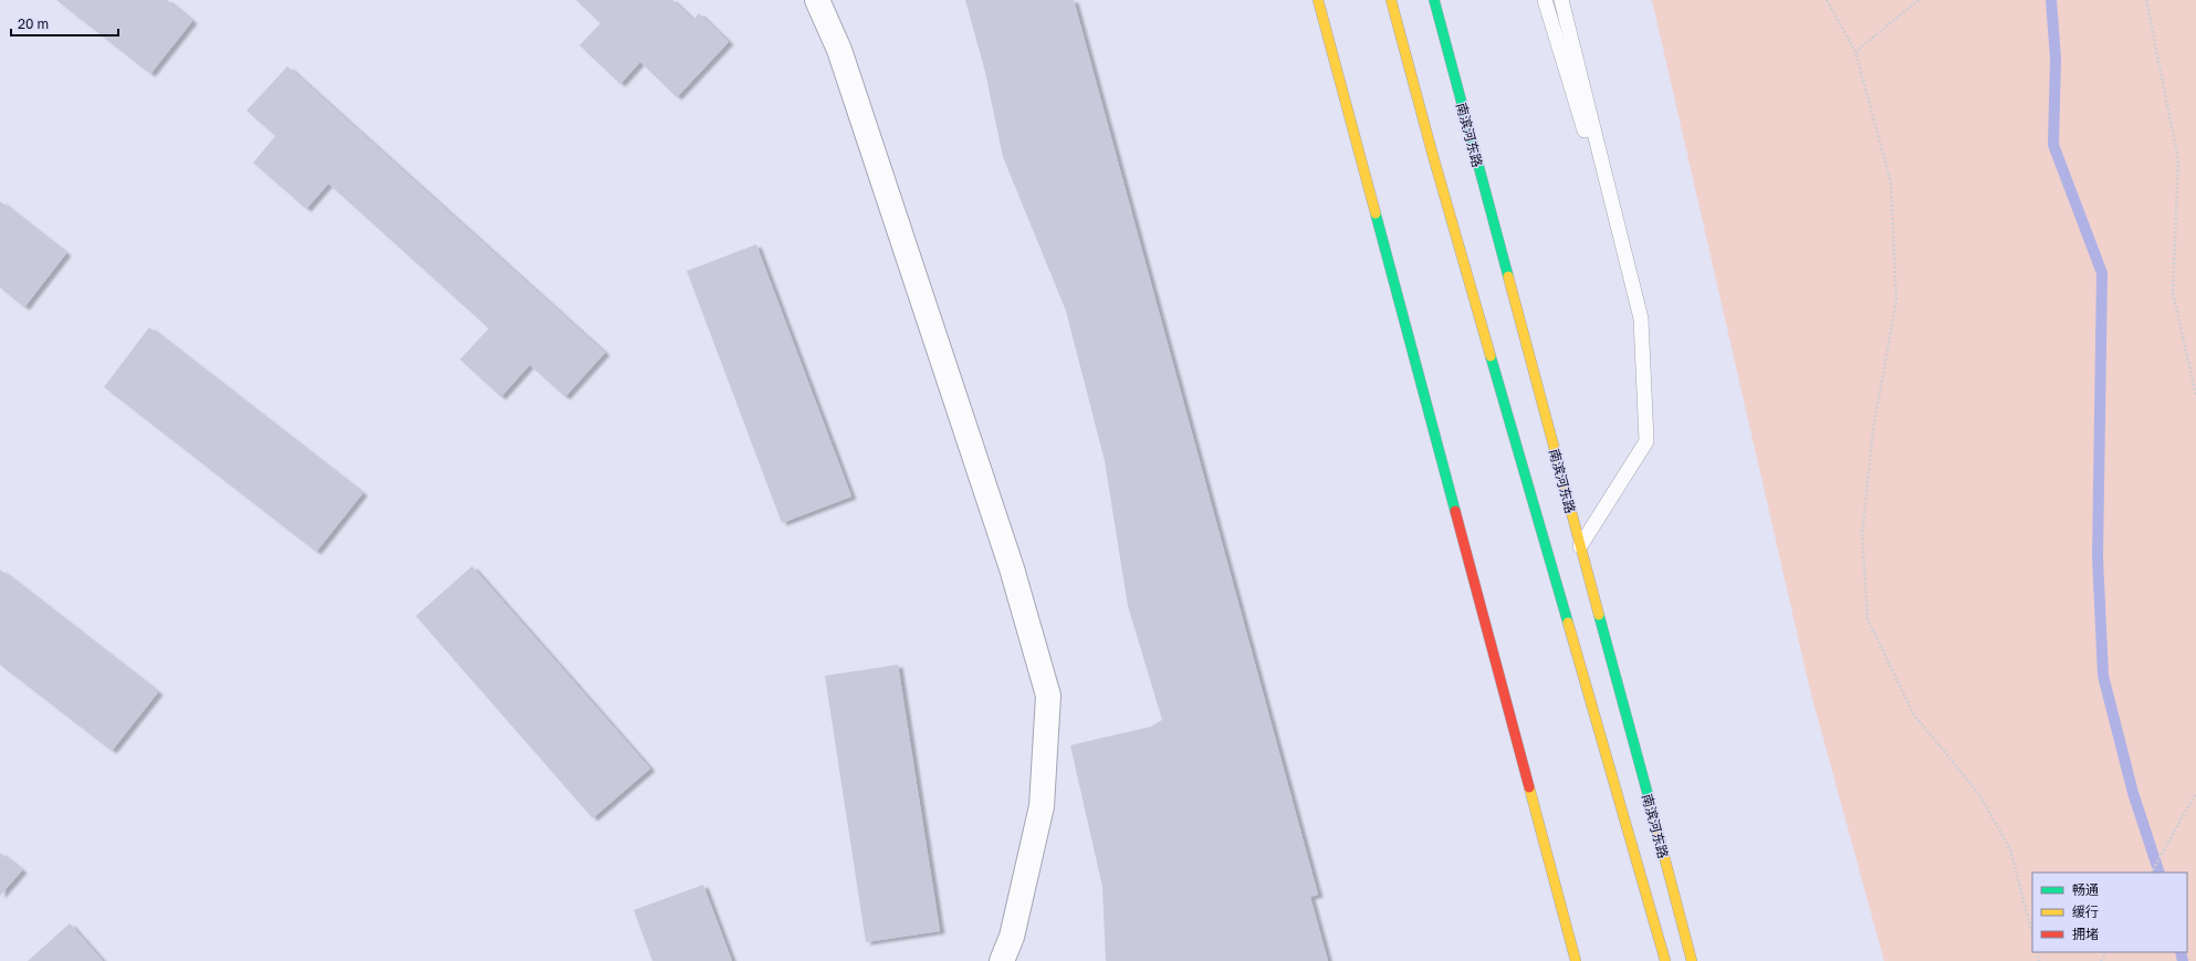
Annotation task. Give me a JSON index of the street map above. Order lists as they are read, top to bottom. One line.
{"streets":{"main road":["南滨河东路"]},"legend":["畅通","缓行","拥堵"],"scale_bar":"20 m"}
